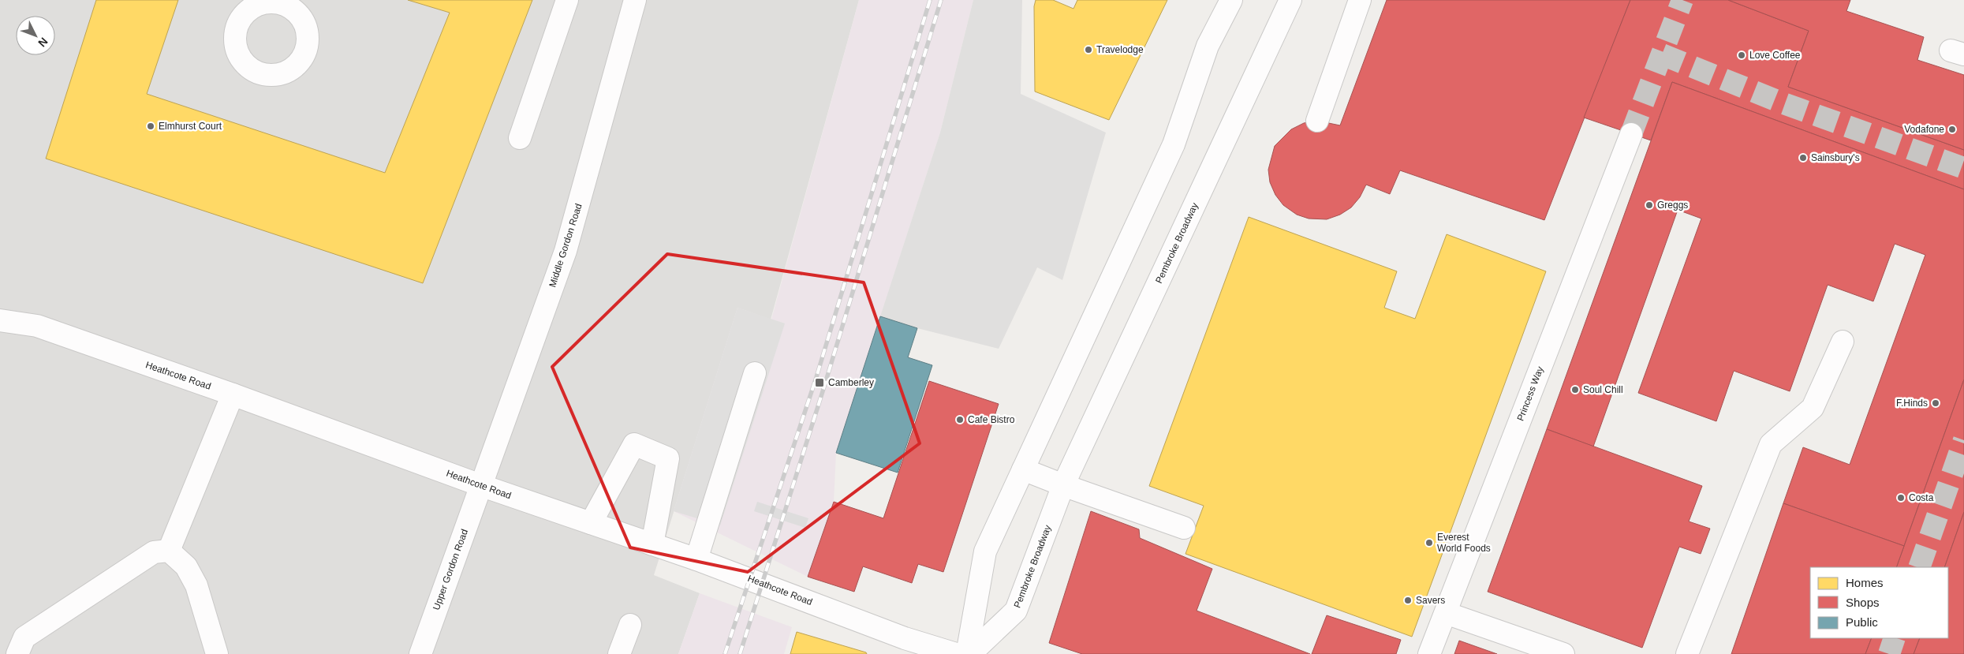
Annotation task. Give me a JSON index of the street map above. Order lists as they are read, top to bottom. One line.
{"streets":{"street":["Pembroke Broadway","Middle Gordon Road","Heathcote Road","Princess Way","Upper Gordon Road"]},"crossings":[["Middle Gordon Road","Heathcote Road"],["Middle Gordon Road","Upper Gordon Road"],["Heathcote Road","Upper Gordon Road"]],"places":{"other":["Travelodge","Love Coffee","Elmhurst Court","Vodafone","Sainsbury's","Greggs","Soul Chill","F.Hinds","Cafe Bistro","Costa","Everest World Foods","Savers"],"transit":["Camberley"]},"legend":["Homes","Shops","Public"],"north":"bottom right"}
